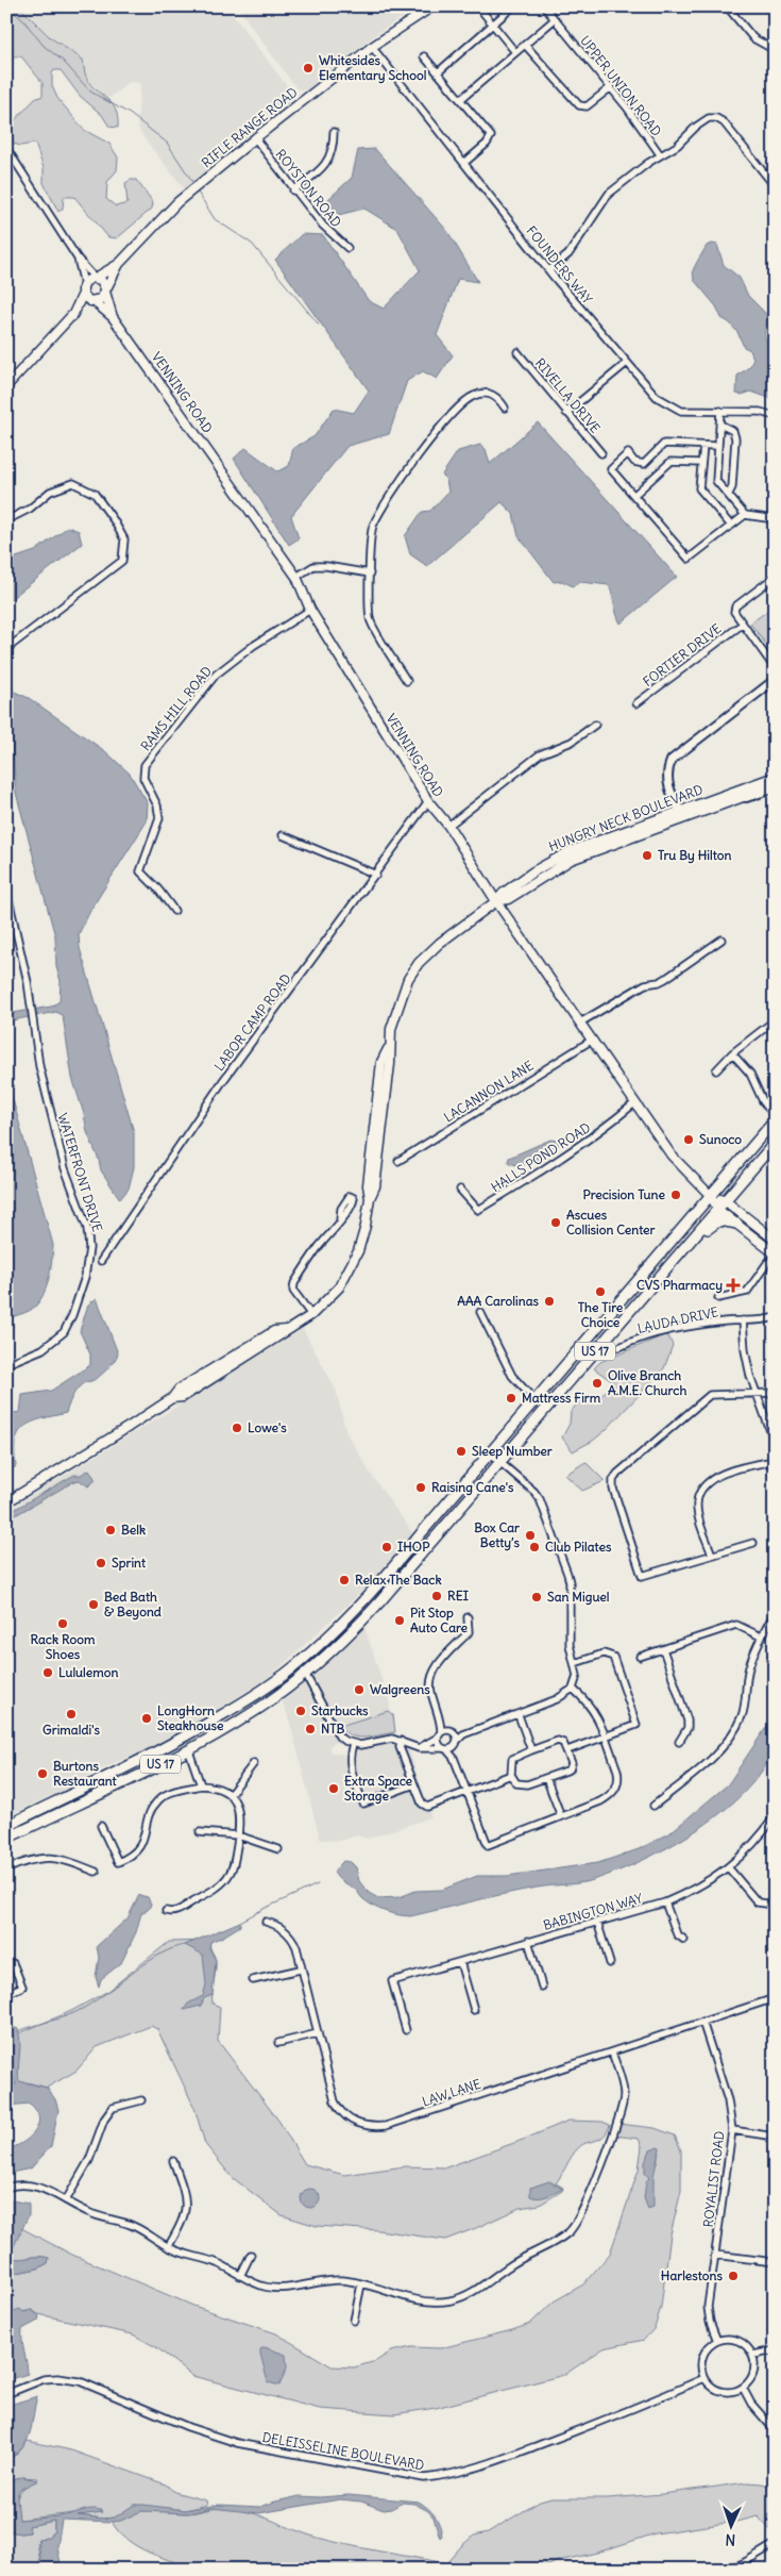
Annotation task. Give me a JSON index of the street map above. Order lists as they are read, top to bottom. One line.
{"streets":{"highway":["US 17"],"main road":["RIFLE RANGE ROAD","VENNING ROAD","HUNGRY NECK BOULEVARD"],"street":["UPPER UNION ROAD","ROYSTON ROAD","FOUNDERS WAY","RIVELLA DRIVE","FORTIER DRIVE","RAMS HILL ROAD","LABOR CAMP ROAD","LACANNON LANE","HALLS POND ROAD","WATERFRONT DRIVE","LAUDA DRIVE","BABINGTON WAY","LAW LANE","ROYALIST ROAD","DELEISSELINE BOULEVARD"]},"crossings":[["RIFLE RANGE ROAD","ROYSTON ROAD"],["RIFLE RANGE ROAD","FOUNDERS WAY"],["RIFLE RANGE ROAD","VENNING ROAD"],["VENNING ROAD","RAMS HILL ROAD"],["VENNING ROAD","HUNGRY NECK BOULEVARD"],["VENNING ROAD","LABOR CAMP ROAD"],["VENNING ROAD","LACANNON LANE"],["VENNING ROAD","HALLS POND ROAD"],["VENNING ROAD","US 17"],["LAW LANE","ROYALIST ROAD"],["ROYALIST ROAD","DELEISSELINE BOULEVARD"]],"places":{"other":["Whitesides Elementary School","Tru By Hilton","Sunoco","Precision Tune","Ascues Collision Center","The Tire Choice","AAA Carolinas","Olive Branch A.M.E. Church","Mattress Firm","Lowe's","Sleep Number","Raising Cane's","Belk","Box Car Betty’s","IHOP","Club Pilates","Sprint","Relax The Back","REI","San Miguel","Bed Bath & Beyond","Pit Stop Auto Care","Rack Room Shoes","Lululemon","Walgreens","Starbucks","Grimaldi's","LongHorn Steakhouse","NTB","Burtons Restaurant","Extra Space Storage","Harlestons"],"health":["CVS Pharmacy"]},"north":"bottom"}
